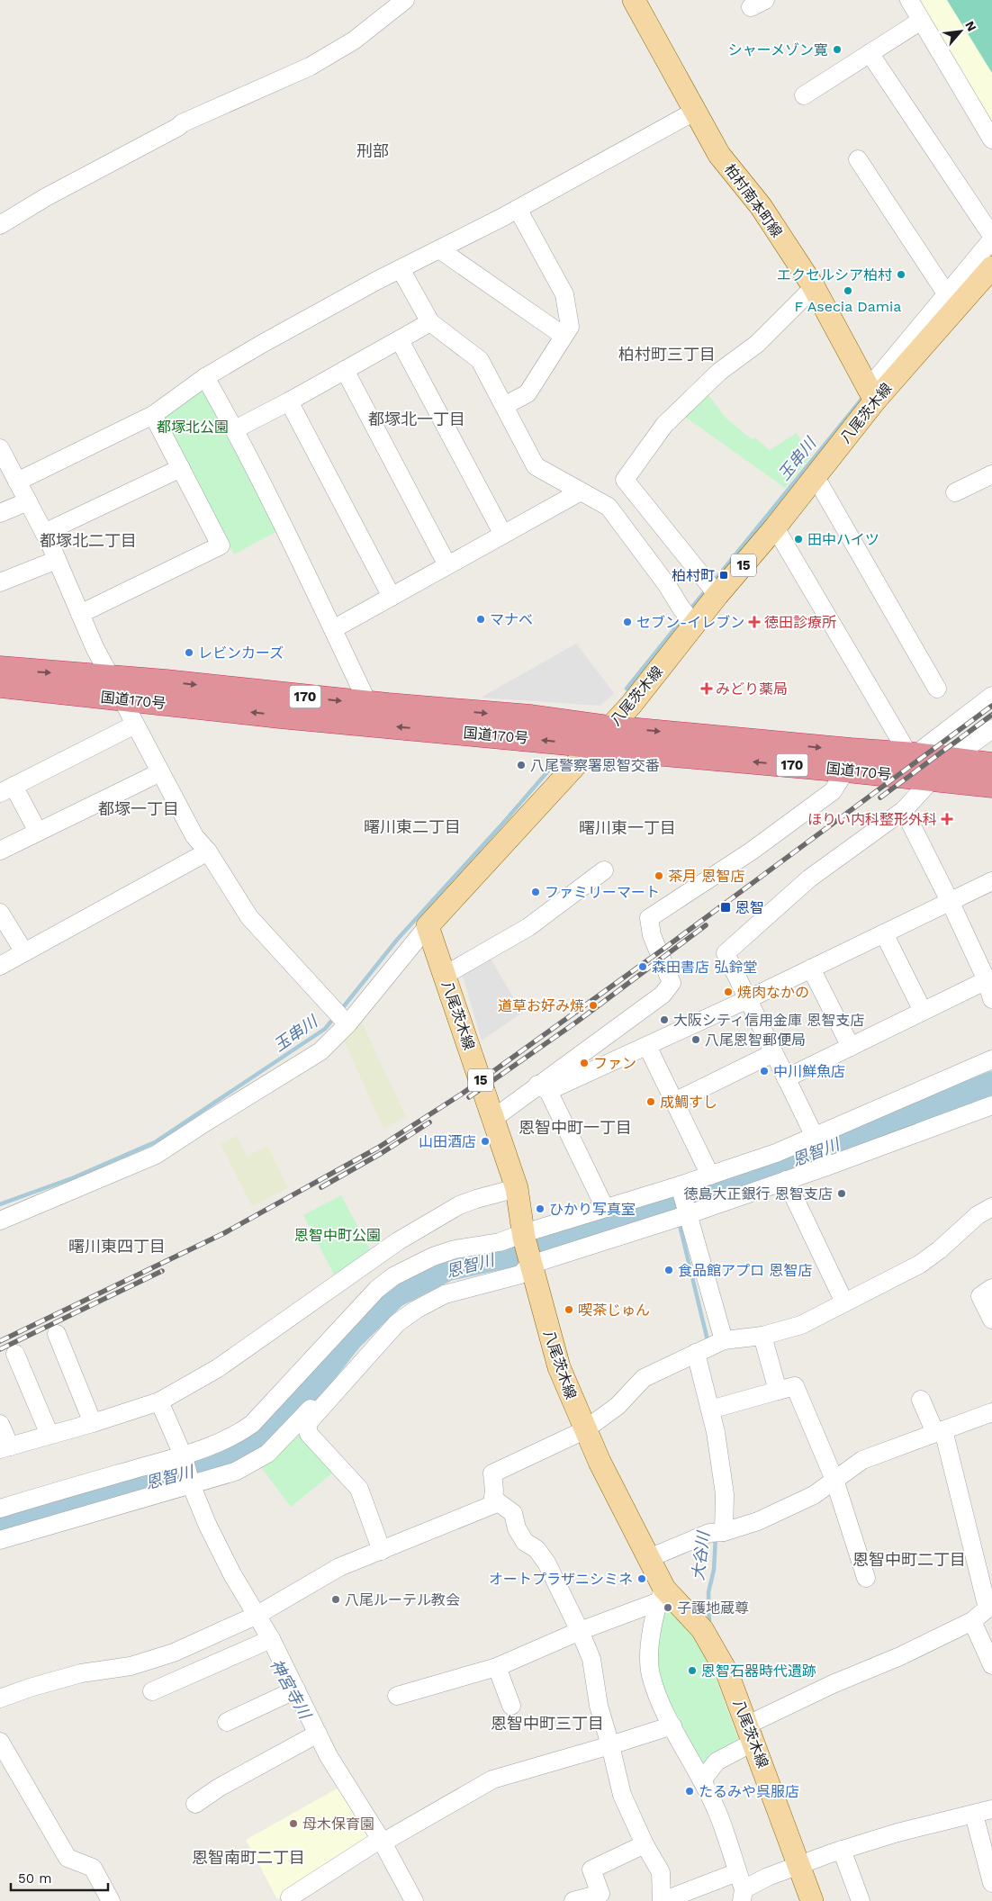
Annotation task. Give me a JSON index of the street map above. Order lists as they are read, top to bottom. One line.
{"streets":{"highway":["170","国道170号"],"main road":["柏村南本町線","八尾茨木線","15"]},"crossings":[["柏村南本町線","八尾茨木線"],["八尾茨木線","国道170号"]],"districts":["刑部","柏村町三丁目","都塚北一丁目","都塚北二丁目","都塚一丁目","曙川東二丁目","曙川東一丁目","恩智中町一丁目","曙川東四丁目","恩智中町二丁目","恩智中町三丁目","恩智南町二丁目"],"water":["玉串川","恩智川","大谷川","神宮寺川"],"parks":["都塚北公園","恩智中町公園"],"places":{"other":["シャーメゾン寛","エクセルシア柏村","F Asecia Damia","田中ハイツ","マナベ","セブン-イレブン","レビンカーズ","八尾警察署恩智交番","茶月 恩智店","ファミリーマート","森田書店 弘鈴堂","焼肉なかの","道草お好み焼","大阪シティ信用金庫 恩智支店","八尾恩智郵便局","ファン","中川鮮魚店","成鯛すし","山田酒店","徳島大正銀行 恩智支店","ひかり写真室","食品館アプロ 恩智店","喫茶じゅん","オートプラザニシミネ","八尾ルーテル教会","子護地蔵尊","恩智石器時代遺跡","たるみや呉服店","母木保育園"],"transit":["柏村町","恩智"],"health":["徳田診療所","みどり薬局","ほりい内科整形外科"]},"scale_bar":"50 m","north":"top right"}
